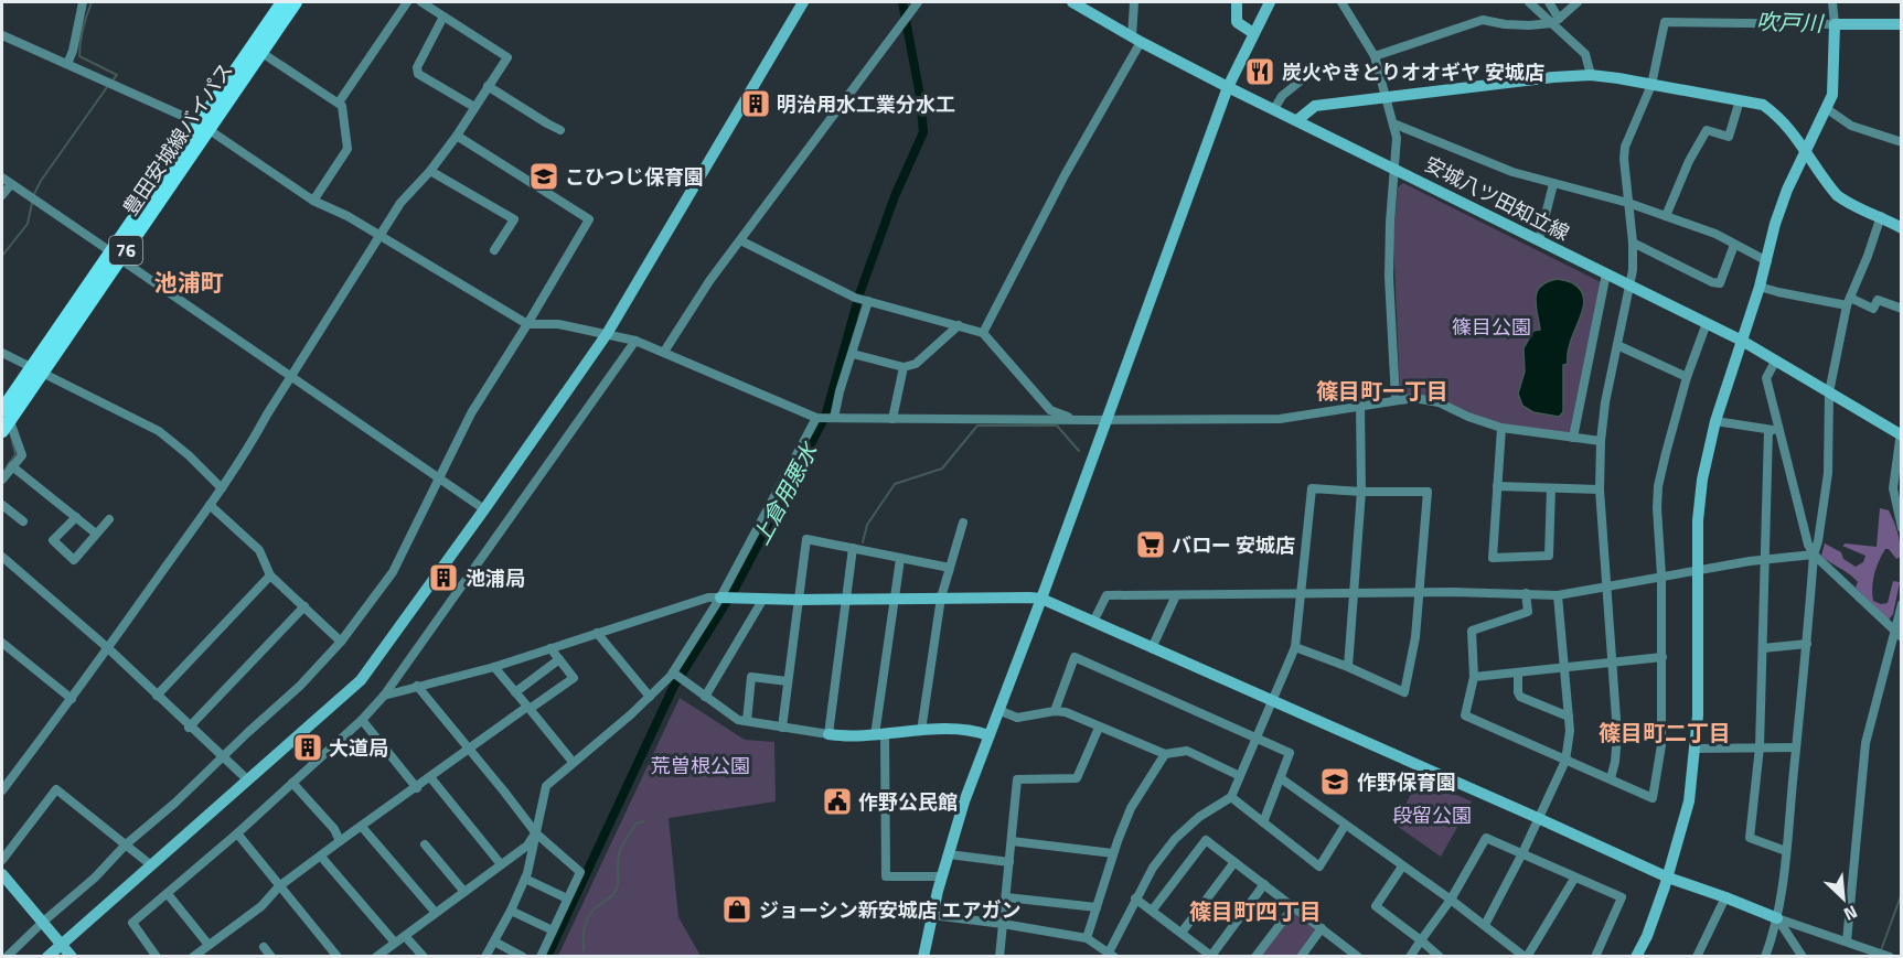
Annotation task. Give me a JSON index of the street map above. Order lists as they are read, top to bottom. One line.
{"streets":{"main road":["豊田安城線バイパス","76"],"street":["安城八ツ田知立線"]},"districts":["池浦町","篠目町一丁目","篠目町二丁目","篠目町四丁目"],"water":["吹戸川","上倉用悪水"],"parks":["篠目公園","荒曽根公園","段留公園"],"places":{"restaurant":["炭火やきとりオオギヤ 安城店"],"building":["明治用水工業分水工","池浦局","大道局"],"school or university":["こひつじ保育園","作野保育園"],"supermarket":["バロー 安城店"],"public building":["作野公民館"],"shop":["ジョーシン新安城店 エアガン"]},"north":"bottom right"}
